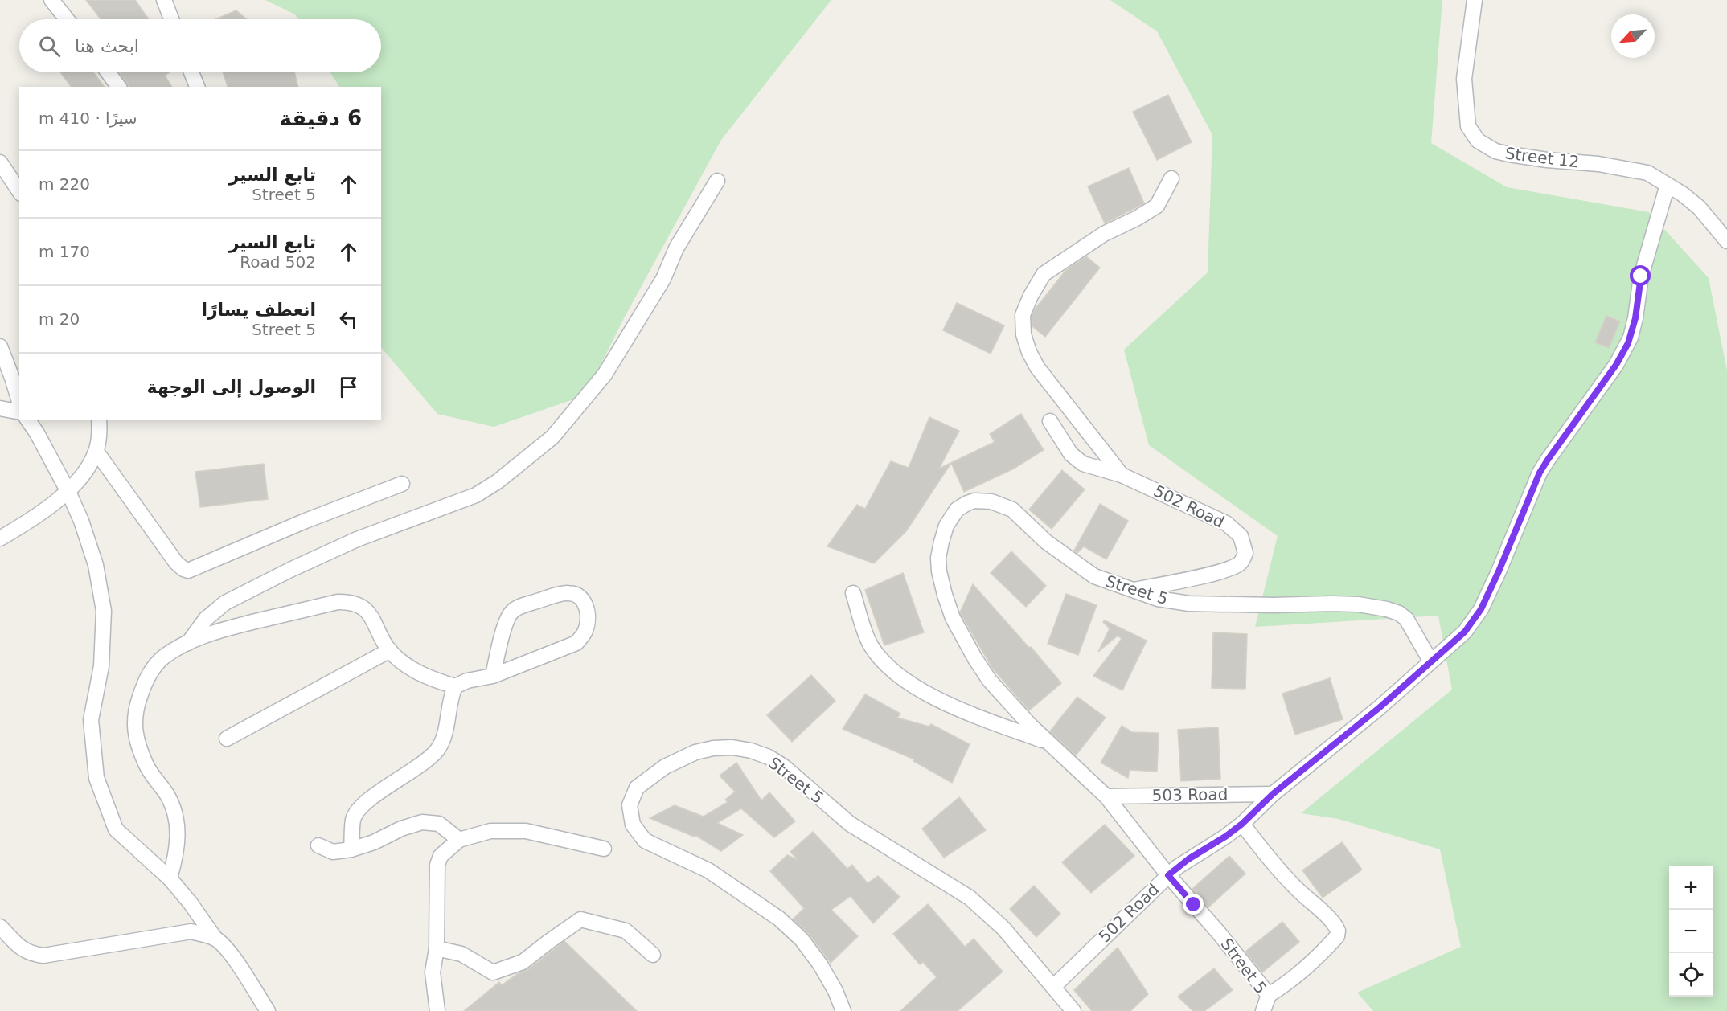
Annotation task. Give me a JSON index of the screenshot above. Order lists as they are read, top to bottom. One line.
{"streets":{"street":["Street 12","502 Road","Street 5","503 Road"]},"crossings":[["502 Road","Street 5"],["502 Road","503 Road"],["Street 5","503 Road"]],"north":"bottom left","page":{"search":"ابحث هنا","heading":["6 دقيقة","سيرًا · 410 m"],"list":[["تابع السير","Street 5","220 m"],["تابع السير","502 Road","170 m"],["انعطف يسارًا","Street 5","20 m"],"الوصول إلى الوجهة"],"map_buttons":["+","−"]}}
